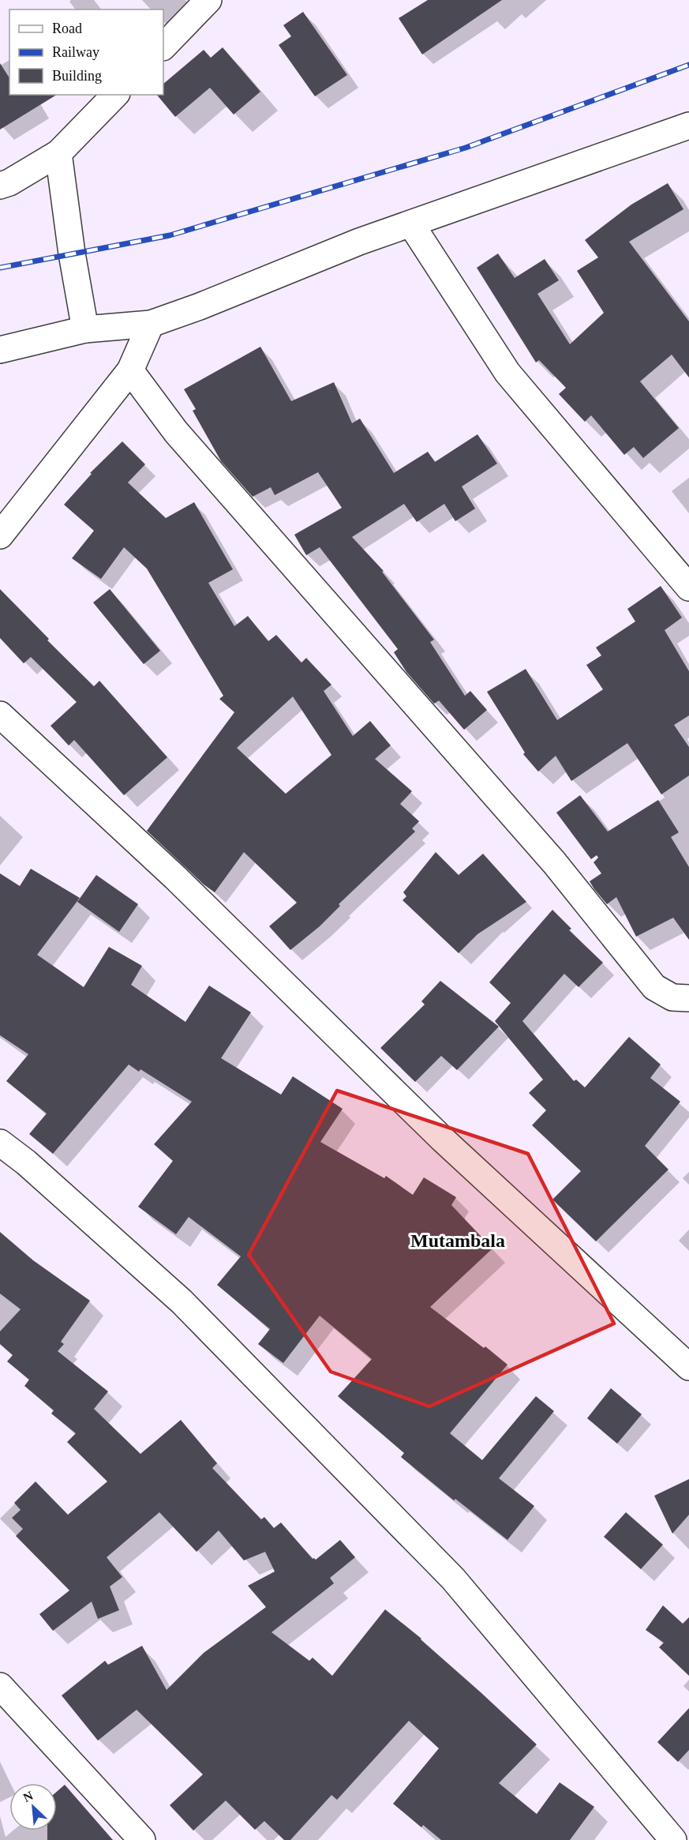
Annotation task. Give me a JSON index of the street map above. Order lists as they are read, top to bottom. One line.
{"districts":["Mutambala"],"legend":["Road","Railway","Building"],"north":"top left"}
